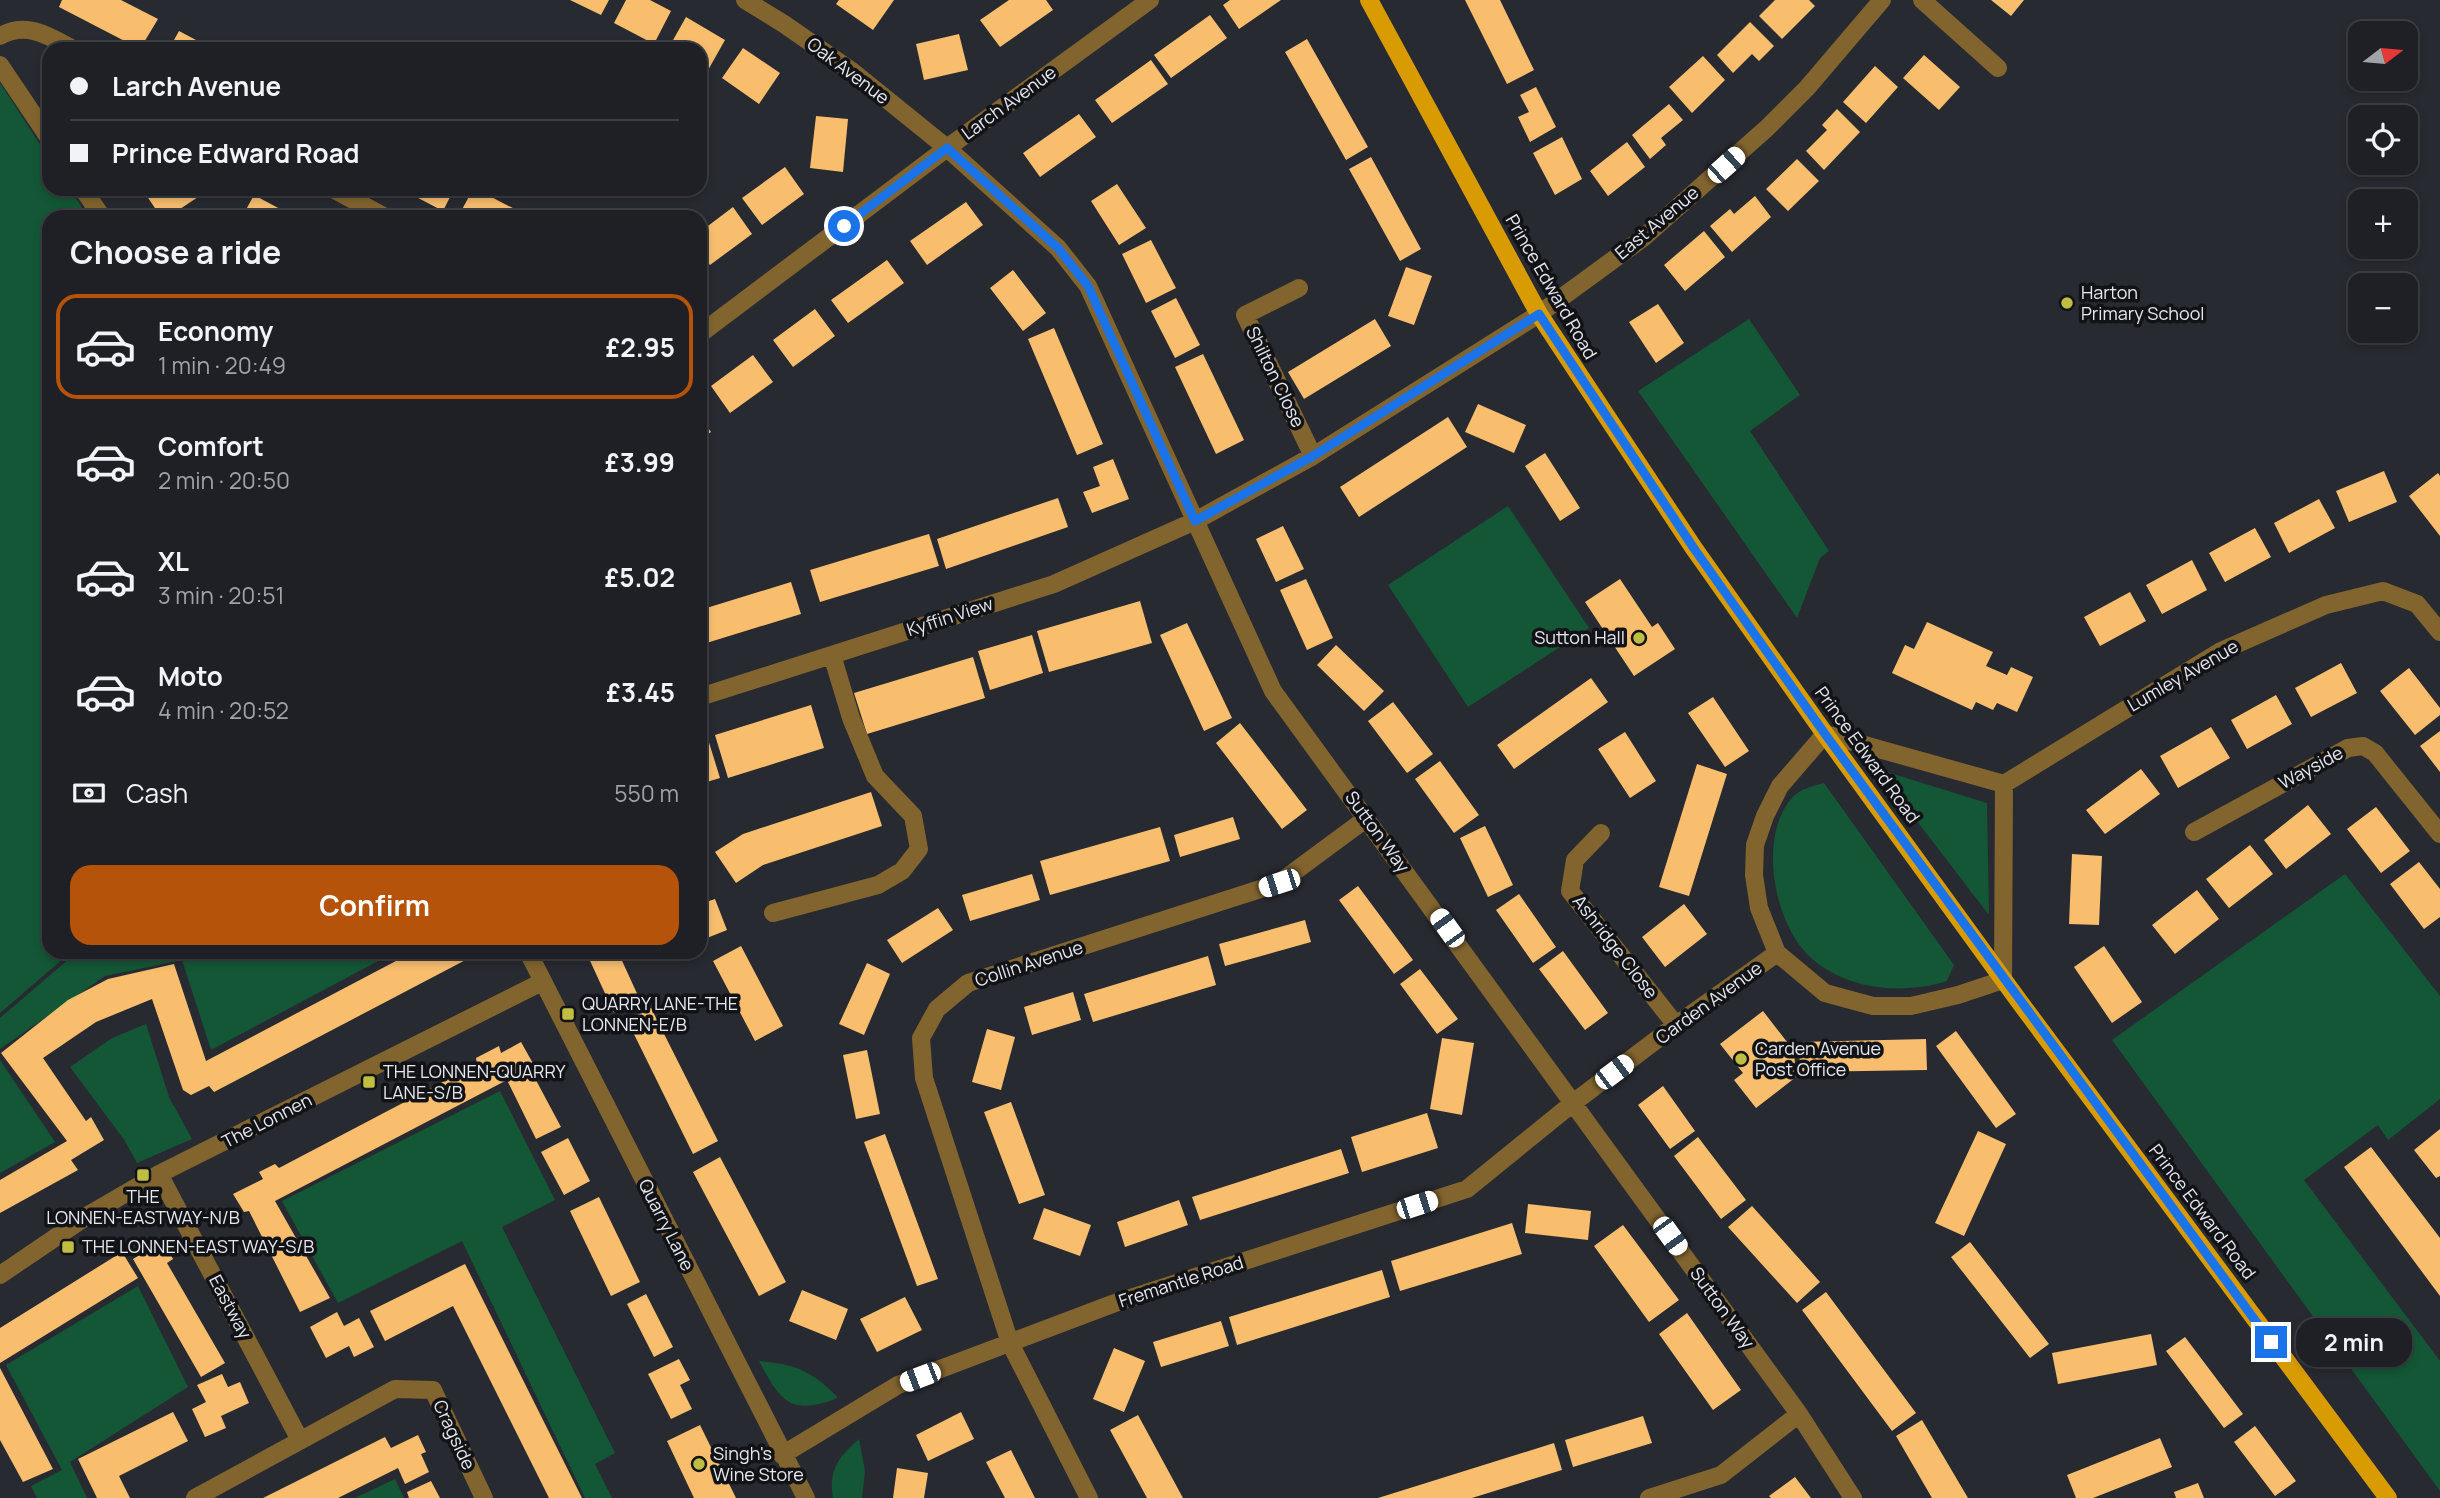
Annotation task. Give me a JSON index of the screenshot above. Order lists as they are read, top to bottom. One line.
{"streets":{"main road":["Prince Edward Road"],"street":["Oak Avenue","Larch Avenue","East Avenue","Shilton Close","Kyffin View","Lumley Avenue","Wayside","Sutton Way","Ashridge Close","Collin Avenue","Carden Avenue","The Lonnen","Quarry Lane","Fremantle Road","Eastway","Cragside"]},"crossings":[["Oak Avenue","Larch Avenue"],["Oak Avenue","Sutton Way"],["Larch Avenue","Sutton Way"],["East Avenue","Prince Edward Road"],["East Avenue","Shilton Close"],["East Avenue","Kyffin View"],["Prince Edward Road","Carden Avenue"],["Shilton Close","Kyffin View"],["Kyffin View","Sutton Way"],["Sutton Way","Collin Avenue"],["Sutton Way","Carden Avenue"],["Sutton Way","Fremantle Road"],["Ashridge Close","Carden Avenue"],["Collin Avenue","Fremantle Road"],["Carden Avenue","Fremantle Road"],["The Lonnen","Quarry Lane"],["The Lonnen","Eastway"],["Quarry Lane","Fremantle Road"],["Eastway","Cragside"]],"places":{"other":["Harton Primary School","Sutton Hall","Carden Avenue Post Office","Singh's Wine Store"],"transit":["QUARRY LANE-THE LONNEN-E/B","THE LONNEN-QUARRY LANE-S/B","THE LONNEN-EASTWAY-N/B","THE LONNEN-EAST WAY-S/B"]},"north":"right","page":{"map_buttons":["+","−"],"banner":["Larch Avenue","Prince Edward Road"],"heading":"Choose a ride","list":[{"name":"Economy","note":"1 min · 20:49","value":"£2.95"},{"name":"Comfort","note":"2 min · 20:50","value":"£3.99"},{"name":"XL","note":"3 min · 20:51","value":"£5.02"},{"name":"Moto","note":"4 min · 20:52","value":"£3.45"}],"pay":["Cash","550 m"],"buttons":"Confirm","bubble":"2 min"}}
